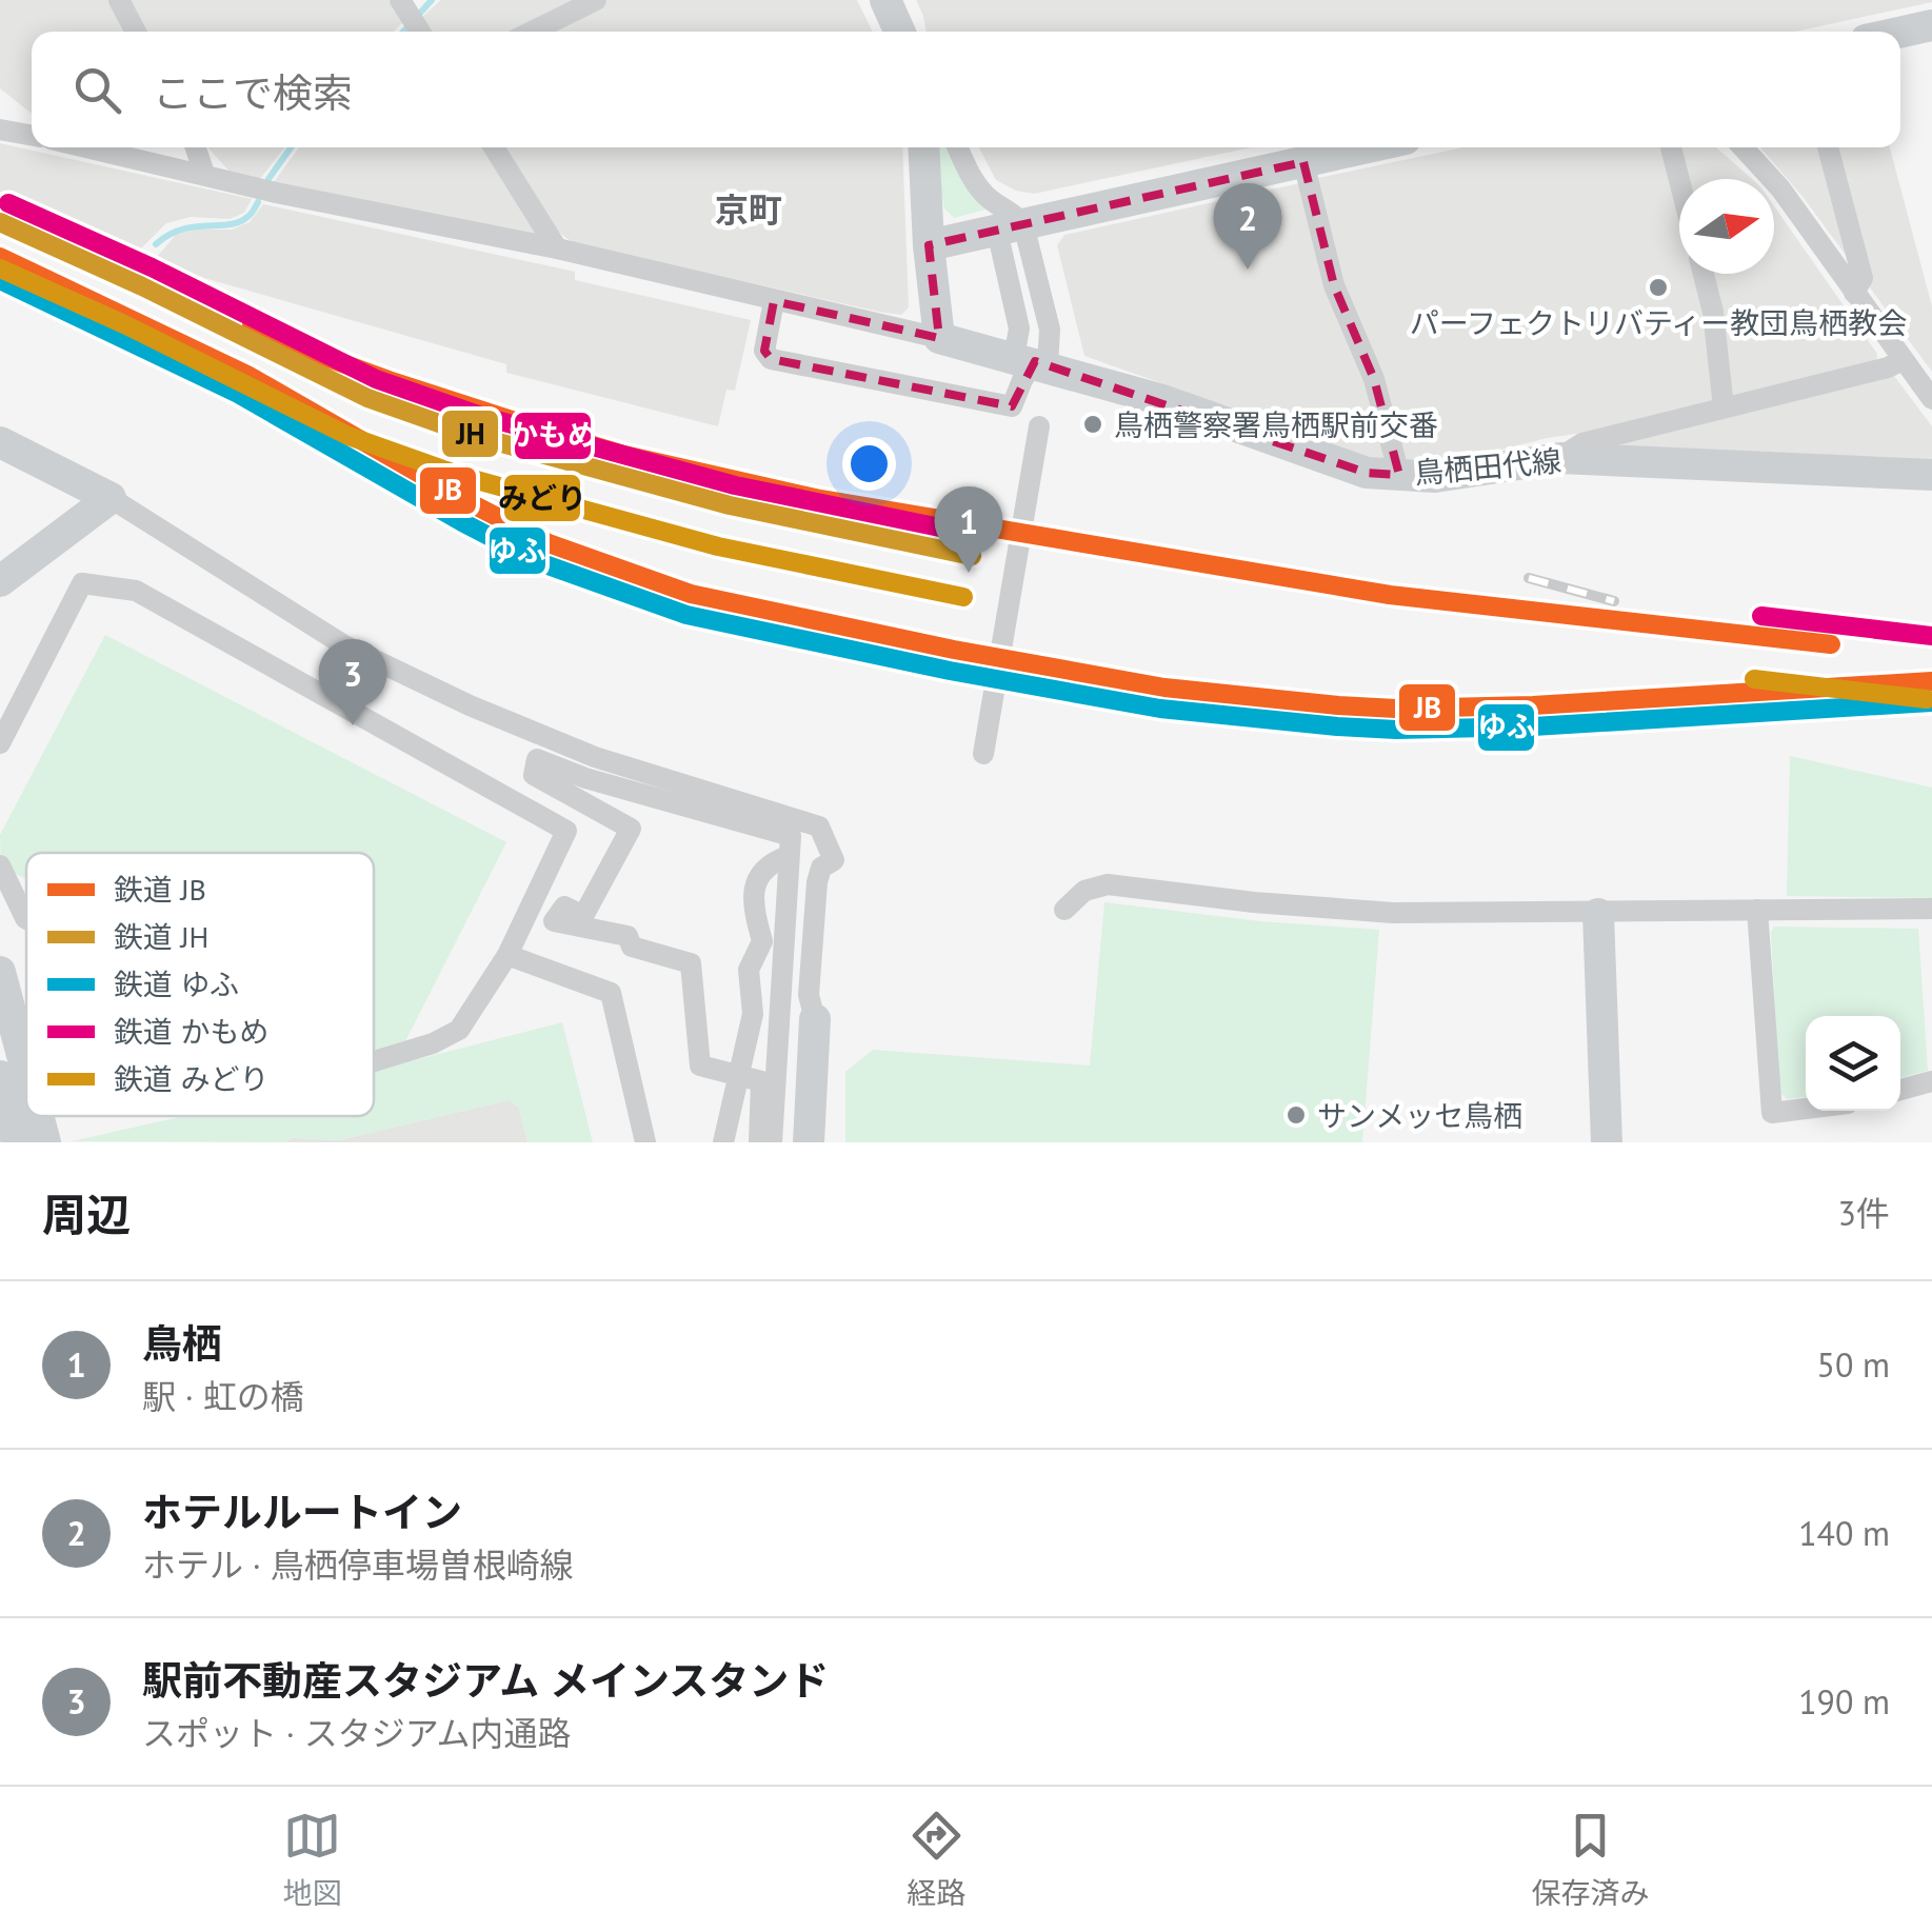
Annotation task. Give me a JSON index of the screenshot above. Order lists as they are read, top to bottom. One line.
{"streets":{"main road":["鳥栖田代線"]},"districts":["京町"],"places":["パーフェクトリバティー教団鳥栖教会","鳥栖警察署鳥栖駅前交番","サンメッセ鳥栖"],"lines":["rail line かもめ","rail line JH","rail line JB","rail line みどり","rail line ゆふ"],"legend":["鉄道 JB","鉄道 JH","鉄道 ゆふ","鉄道 かもめ","鉄道 みどり"],"north":"right","page":{"search":"ここで検索","pins":["2","1","3"],"heading":["周辺","3件"],"list":[{"mark":"1","name":"鳥栖","note":"駅 · 虹の橋","value":"50 m"},{"mark":"2","name":"ホテルルートイン","note":"ホテル · 鳥栖停車場曽根崎線","value":"140 m"},{"mark":"3","name":"駅前不動産スタジアム メインスタンド","note":"スポット · スタジアム内通路","value":"190 m"}],"nav":["地図","経路","保存済み"]}}
